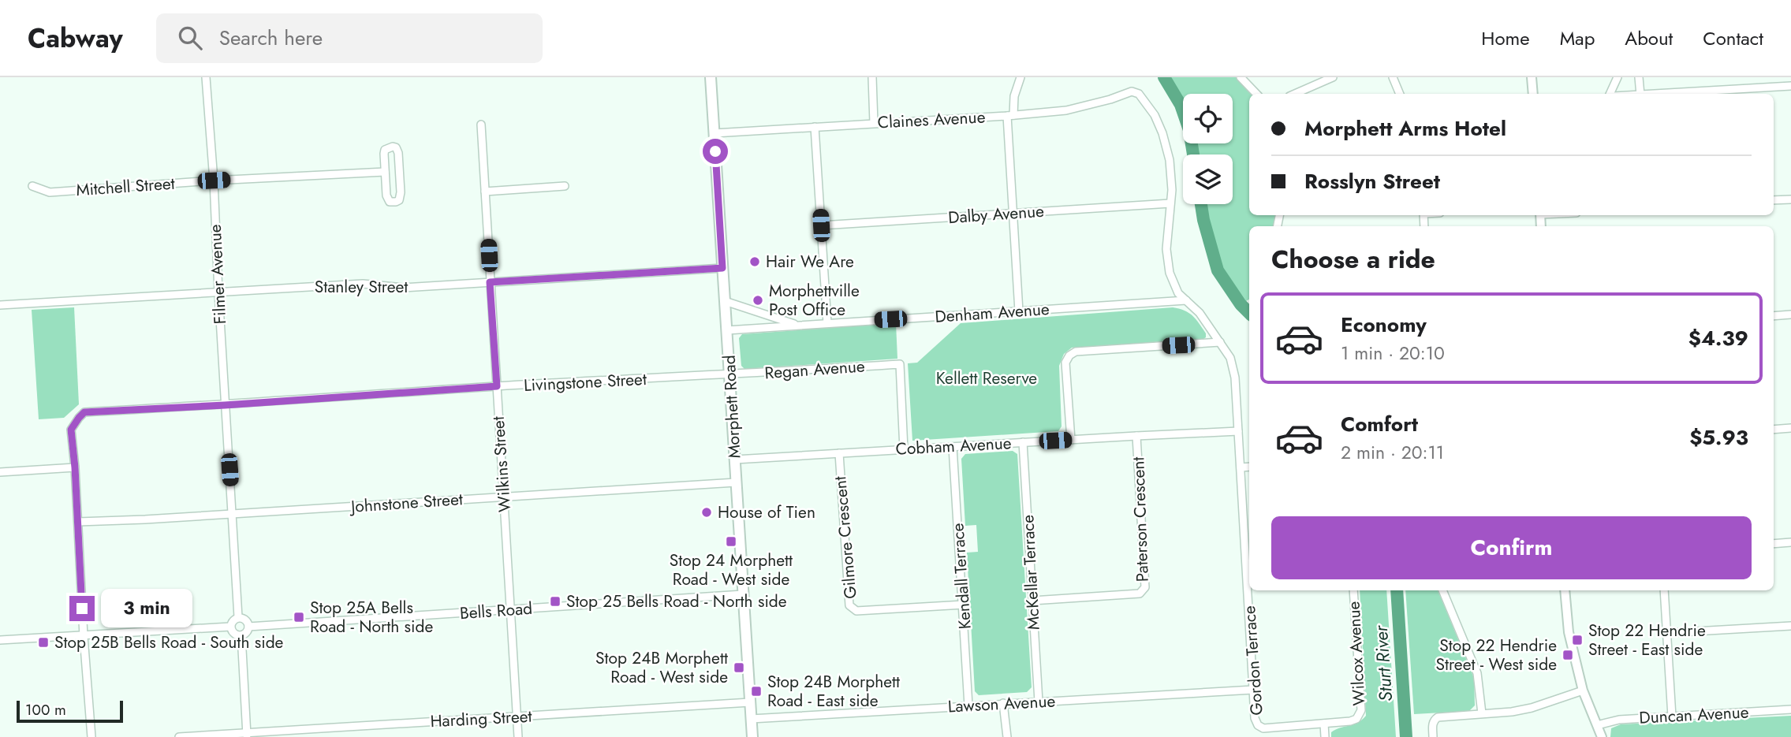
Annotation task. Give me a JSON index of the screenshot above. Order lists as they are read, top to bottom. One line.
{"streets":{"main road":["Morphett Road"],"street":["Claines Avenue","Mitchell Street","Dalby Avenue","Filmer Avenue","Stanley Street","Denham Avenue","Regan Avenue","Livingstone Street","Cobham Avenue","Wilkins Street","Johnstone Street","Paterson Crescent","Gilmore Crescent","McKellar Terrace","Kendall Terrace","Bells Road","Wilcox Avenue","Gordon Terrace","Lawson Avenue","Duncan Avenue","Harding Street"]},"crossings":[["Claines Avenue","Morphett Road"],["Claines Avenue","Gordon Terrace"],["Mitchell Street","Filmer Avenue"],["Dalby Avenue","Gordon Terrace"],["Filmer Avenue","Stanley Street"],["Filmer Avenue","Livingstone Street"],["Filmer Avenue","Johnstone Street"],["Filmer Avenue","Bells Road"],["Stanley Street","Morphett Road"],["Stanley Street","Wilkins Street"],["Denham Avenue","Morphett Road"],["Denham Avenue","Gordon Terrace"],["Regan Avenue","Livingstone Street"],["Regan Avenue","Morphett Road"],["Regan Avenue","Cobham Avenue"],["Livingstone Street","Morphett Road"],["Livingstone Street","Wilkins Street"],["Morphett Road","Cobham Avenue"],["Morphett Road","Johnstone Street"],["Morphett Road","Bells Road"],["Morphett Road","Lawson Avenue"],["Morphett Road","Harding Street"],["Cobham Avenue","Paterson Crescent"],["Cobham Avenue","Gilmore Crescent"],["Cobham Avenue","McKellar Terrace"],["Cobham Avenue","Kendall Terrace"],["Cobham Avenue","Gordon Terrace"],["Wilkins Street","Johnstone Street"],["Wilkins Street","Bells Road"],["Wilkins Street","Harding Street"],["Paterson Crescent","McKellar Terrace"],["Gilmore Crescent","Kendall Terrace"],["McKellar Terrace","Lawson Avenue"],["Kendall Terrace","Lawson Avenue"],["Wilcox Avenue","Gordon Terrace"],["Gordon Terrace","Lawson Avenue"]],"water":["Sturt River"],"parks":["Kellett Reserve"],"places":{"other":["Hair We Are","Morphettville Post Office","House of Tien"],"transit":["Stop 24 Morphett Road - West side","Stop 25 Bells Road - North side","Stop 25A Bells Road - North side","Stop 22 Hendrie Street - East side","Stop 25B Bells Road - South side","Stop 22 Hendrie Street - West side","Stop 24B Morphett Road - West side","Stop 24B Morphett Road - East side"]},"scale_bar":"100 m","page":{"header":"Cabway","search":"Search here","nav":["Home","Map","About","Contact"],"banner":["Morphett Arms Hotel","Rosslyn Street"],"heading":"Choose a ride","list":[{"name":"Economy","note":"1 min · 20:10","value":"$4.39"},{"name":"Comfort","note":"2 min · 20:11","value":"$5.93"}],"buttons":"Confirm","bubble":"3 min","scale":"100 m"}}
